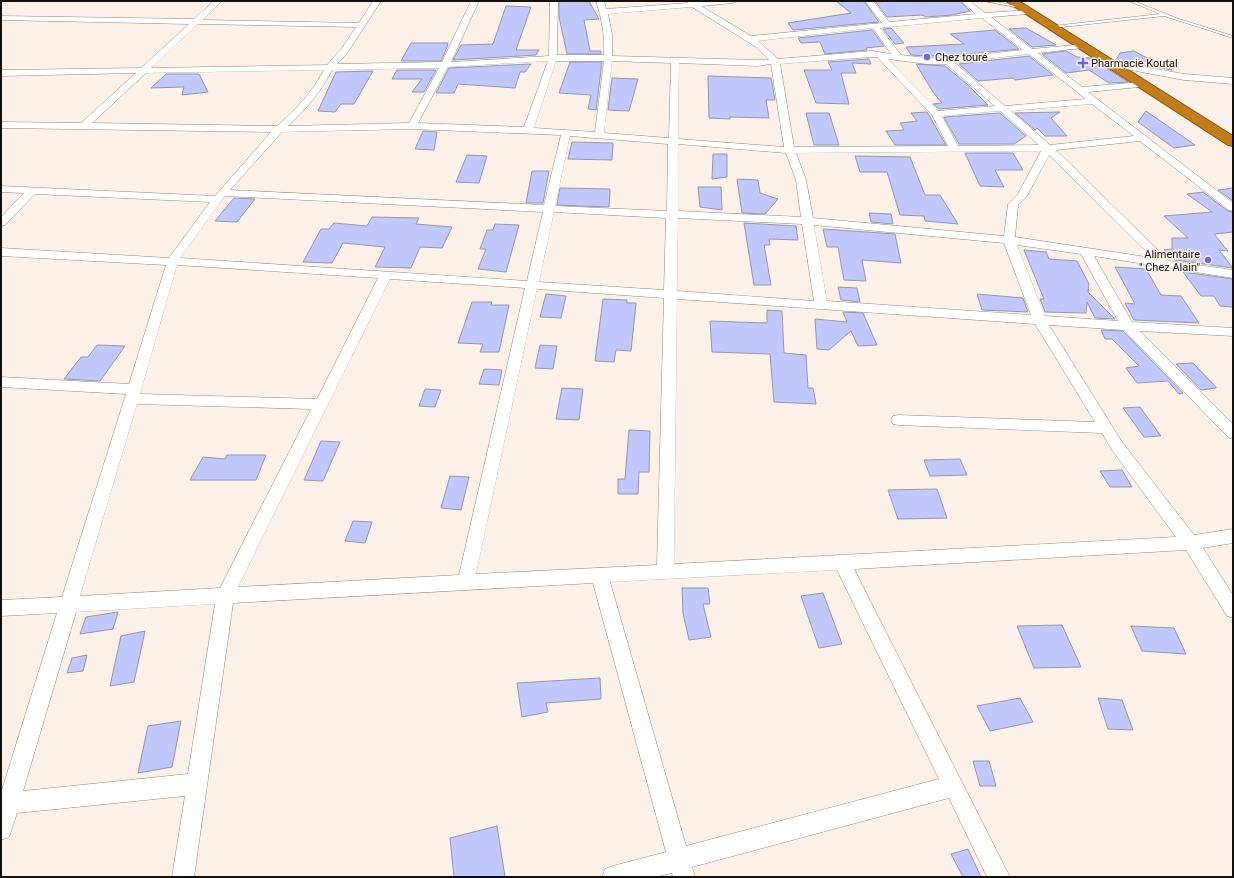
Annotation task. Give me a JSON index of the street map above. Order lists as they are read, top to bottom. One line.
{"places":{"other":["Chez touré","Alimentaire \" Chez Alain\""],"health":["Pharmacie Koutal"]}}
